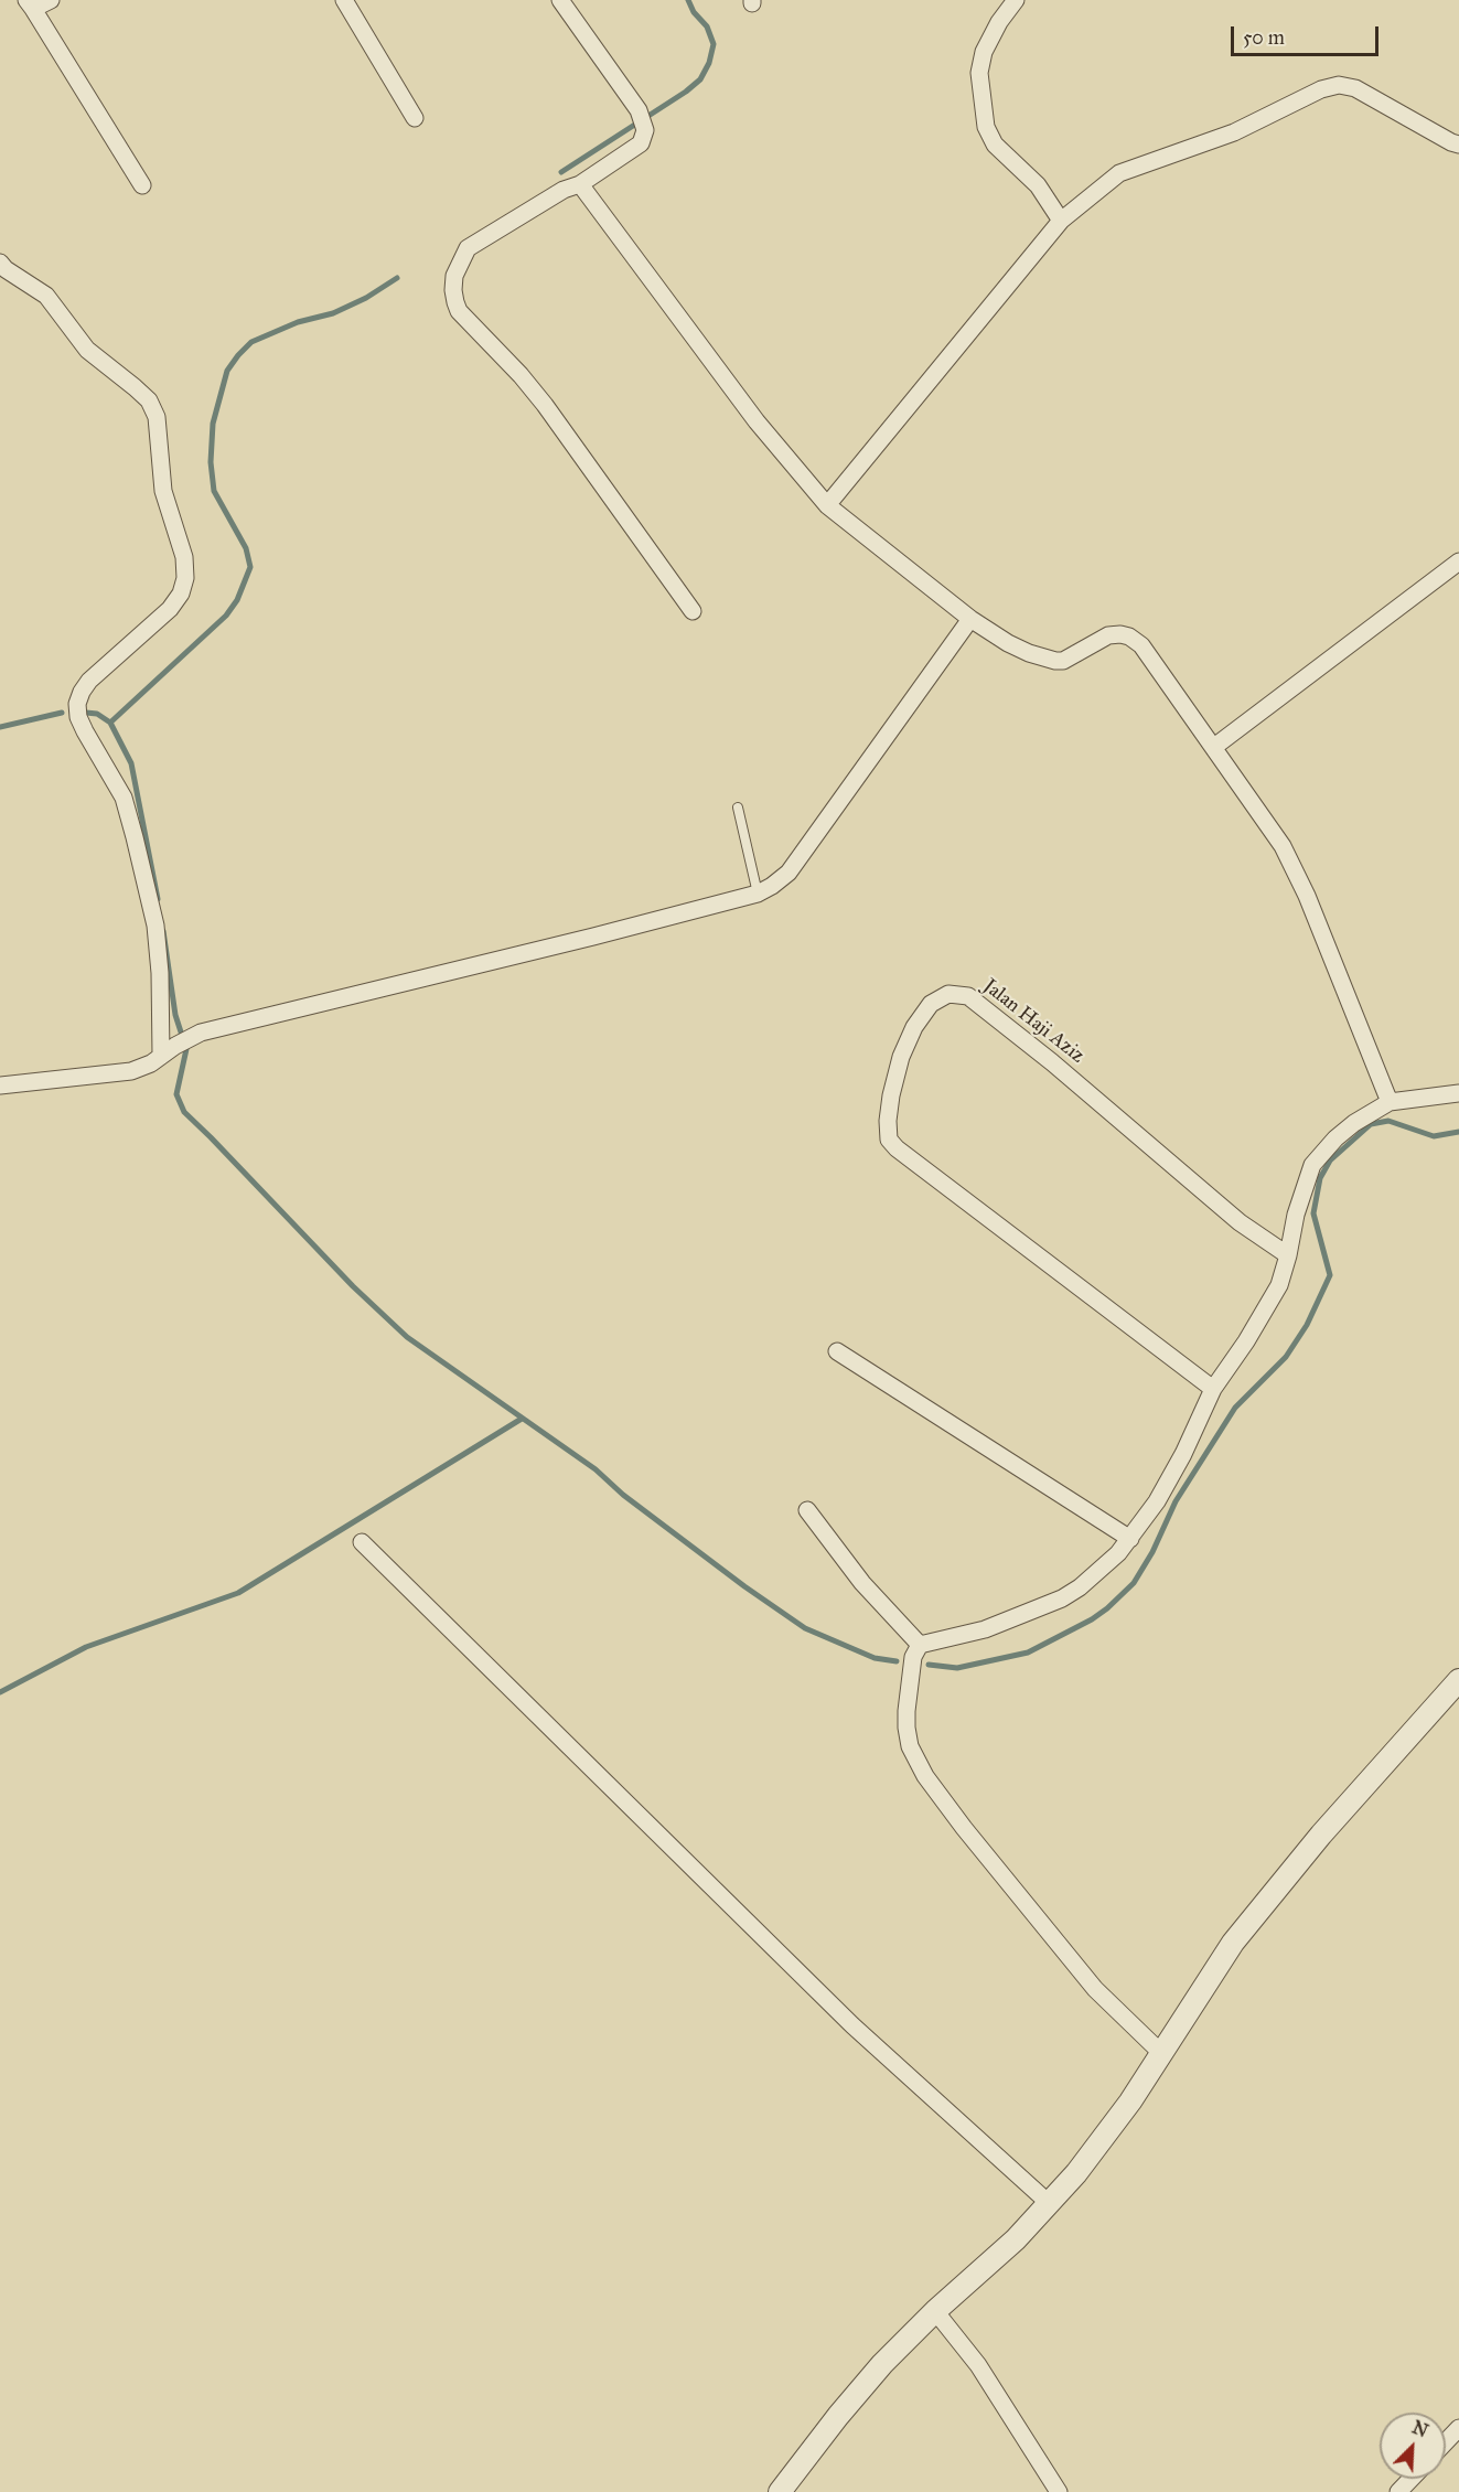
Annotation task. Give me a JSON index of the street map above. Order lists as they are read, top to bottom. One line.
{"streets":{"street":["Jalan Haji Aziz"]},"scale_bar":"50 m","north":"top right"}
